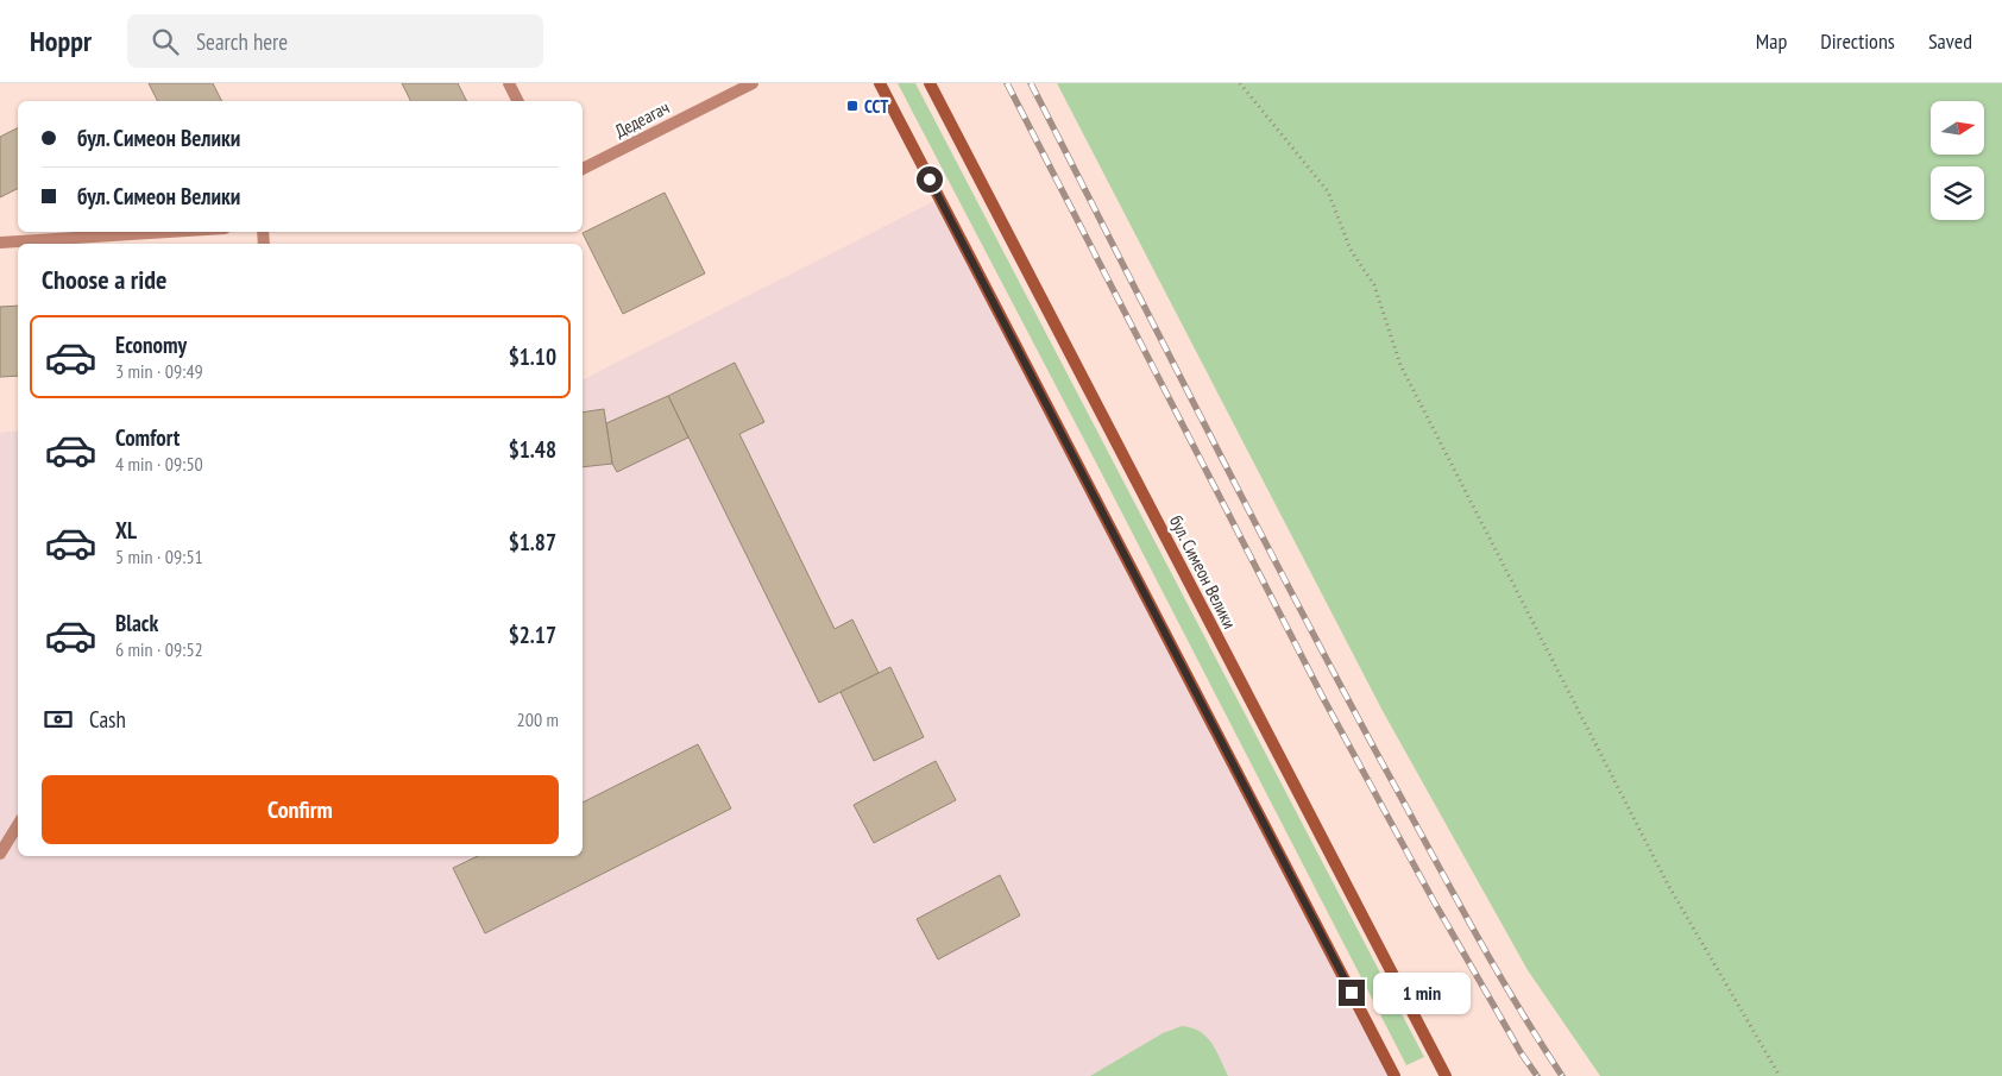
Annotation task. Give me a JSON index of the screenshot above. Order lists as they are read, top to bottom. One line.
{"streets":{"main road":["бул. Симеон Велики"],"street":["Дедеагач"]},"places":{"transit":["ССТ"]},"north":"right","page":{"header":"Hoppr","search":"Search here","nav":["Map","Directions","Saved"],"banner":["бул. Симеон Велики","бул. Симеон Велики"],"heading":"Choose a ride","list":[{"name":"Economy","note":"3 min · 09:49","value":"$1.10"},{"name":"Comfort","note":"4 min · 09:50","value":"$1.48"},{"name":"XL","note":"5 min · 09:51","value":"$1.87"},{"name":"Black","note":"6 min · 09:52","value":"$2.17"}],"pay":["Cash","200 m"],"buttons":"Confirm","bubble":"1 min"}}
